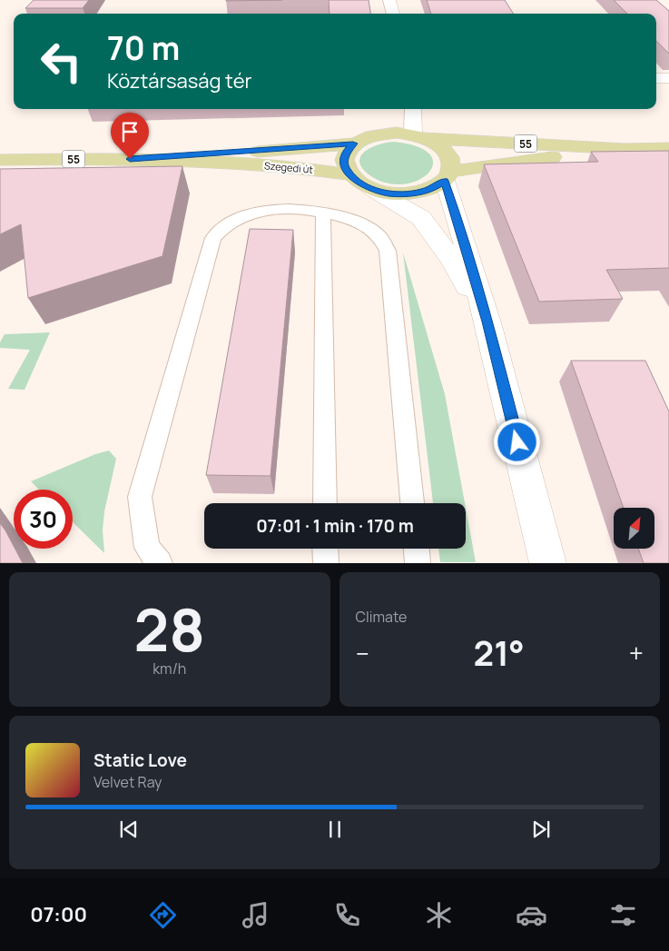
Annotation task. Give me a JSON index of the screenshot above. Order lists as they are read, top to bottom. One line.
{"streets":{"main road":["55","Szegedi út"]},"crossings":[["55","Szegedi út"]],"north":"top right","page":{"turn":["70 m","Köztársaság tér"],"limit":"30","trip":"07:01 · 1 min · 170 m","tile":[["28","km/h"],"Climate"],"heat":["−","21°","+"],"song":["Static Love","Velvet Ray"],"tabs":"07:00"}}
